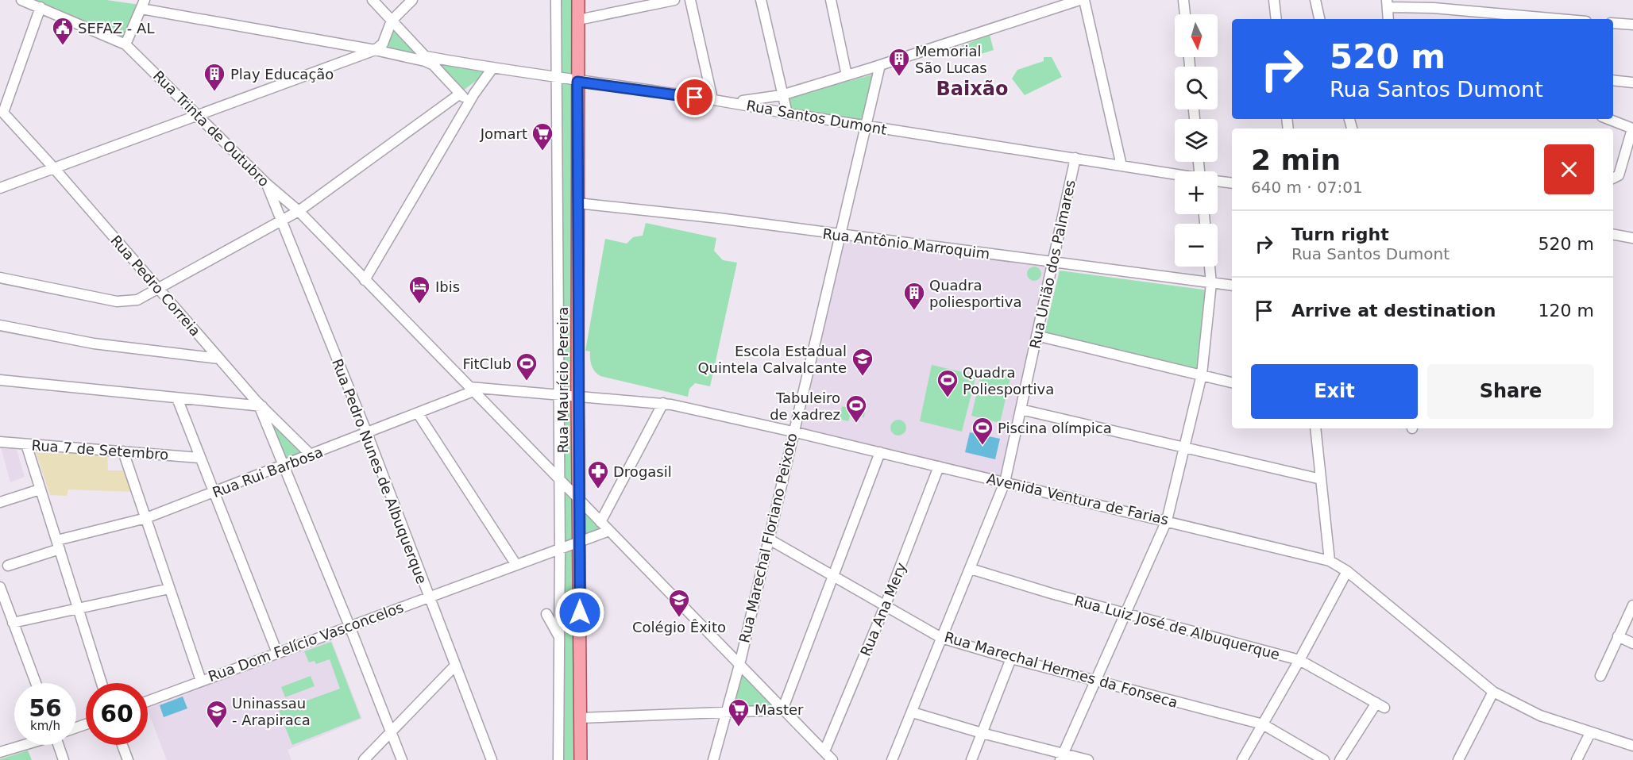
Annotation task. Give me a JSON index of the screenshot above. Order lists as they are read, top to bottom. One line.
{"streets":{"main road":["Rua Maurício Pereira"],"street":["Rua Santos Dumont","Rua Trinta de Outubro","Rua Antônio Marroquim","Rua União dos Palmares","Rua Pedro Correia","Rua 7 de Setembro","Rua Pedro Nunes de Albuquerque","Rua Rui Barbosa","Avenida Ventura de Farias","Rua Marechal Floriano Peixoto","Rua Ana Mery","Rua Luiz José de Albuquerque","Rua Dom Felício Vasconcelos","Rua Marechal Hermes da Fonseca"]},"crossings":[["Rua Santos Dumont","Rua União dos Palmares"],["Rua Santos Dumont","Rua Maurício Pereira"],["Rua Santos Dumont","Rua Marechal Floriano Peixoto"],["Rua Trinta de Outubro","Rua Maurício Pereira"],["Rua Trinta de Outubro","Rua Pedro Nunes de Albuquerque"],["Rua Trinta de Outubro","Rua Rui Barbosa"],["Rua Trinta de Outubro","Avenida Ventura de Farias"],["Rua Trinta de Outubro","Rua Marechal Floriano Peixoto"],["Rua Trinta de Outubro","Rua Ana Mery"],["Rua Trinta de Outubro","Rua Dom Felício Vasconcelos"],["Rua Antônio Marroquim","Rua União dos Palmares"],["Rua Antônio Marroquim","Rua Maurício Pereira"],["Rua Antônio Marroquim","Rua Marechal Floriano Peixoto"],["Rua União dos Palmares","Avenida Ventura de Farias"],["Rua União dos Palmares","Rua Luiz José de Albuquerque"],["Rua União dos Palmares","Rua Marechal Hermes da Fonseca"],["Rua Pedro Correia","Rua Rui Barbosa"],["Rua Maurício Pereira","Avenida Ventura de Farias"],["Rua Maurício Pereira","Rua Dom Felício Vasconcelos"],["Rua Pedro Nunes de Albuquerque","Rua Rui Barbosa"],["Rua Pedro Nunes de Albuquerque","Rua Dom Felício Vasconcelos"],["Rua Rui Barbosa","Avenida Ventura de Farias"],["Avenida Ventura de Farias","Rua Marechal Floriano Peixoto"],["Avenida Ventura de Farias","Rua Ana Mery"],["Rua Marechal Floriano Peixoto","Rua Marechal Hermes da Fonseca"],["Rua Ana Mery","Rua Marechal Hermes da Fonseca"]],"districts":["Baixão"],"places":{"public building":["SEFAZ - AL"],"building":["Memorial São Lucas","Play Educação","Quadra poliesportiva"],"supermarket":["Jomart","Master"],"hotel":["Ibis"],"school or university":["Escola Estadual Quintela Calvalcante","Colégio Êxito","Uninassau - Arapiraca"],"sports":["FitClub","Quadra Poliesportiva","Tabuleiro de xadrez","Piscina olímpica"],"pharmacy":["Drogasil"]},"north":"bottom","page":{"map_buttons":["+","−"],"turn":["520 m","Rua Santos Dumont"],"heading":["2 min","640 m · 07:01"],"list":[{"name":"Turn right","note":"Rua Santos Dumont","value":"520 m"},{"name":"Arrive at destination","value":"120 m"}],"buttons":["Exit","Share"],"speed":"56 km/h","limit":"60"}}
